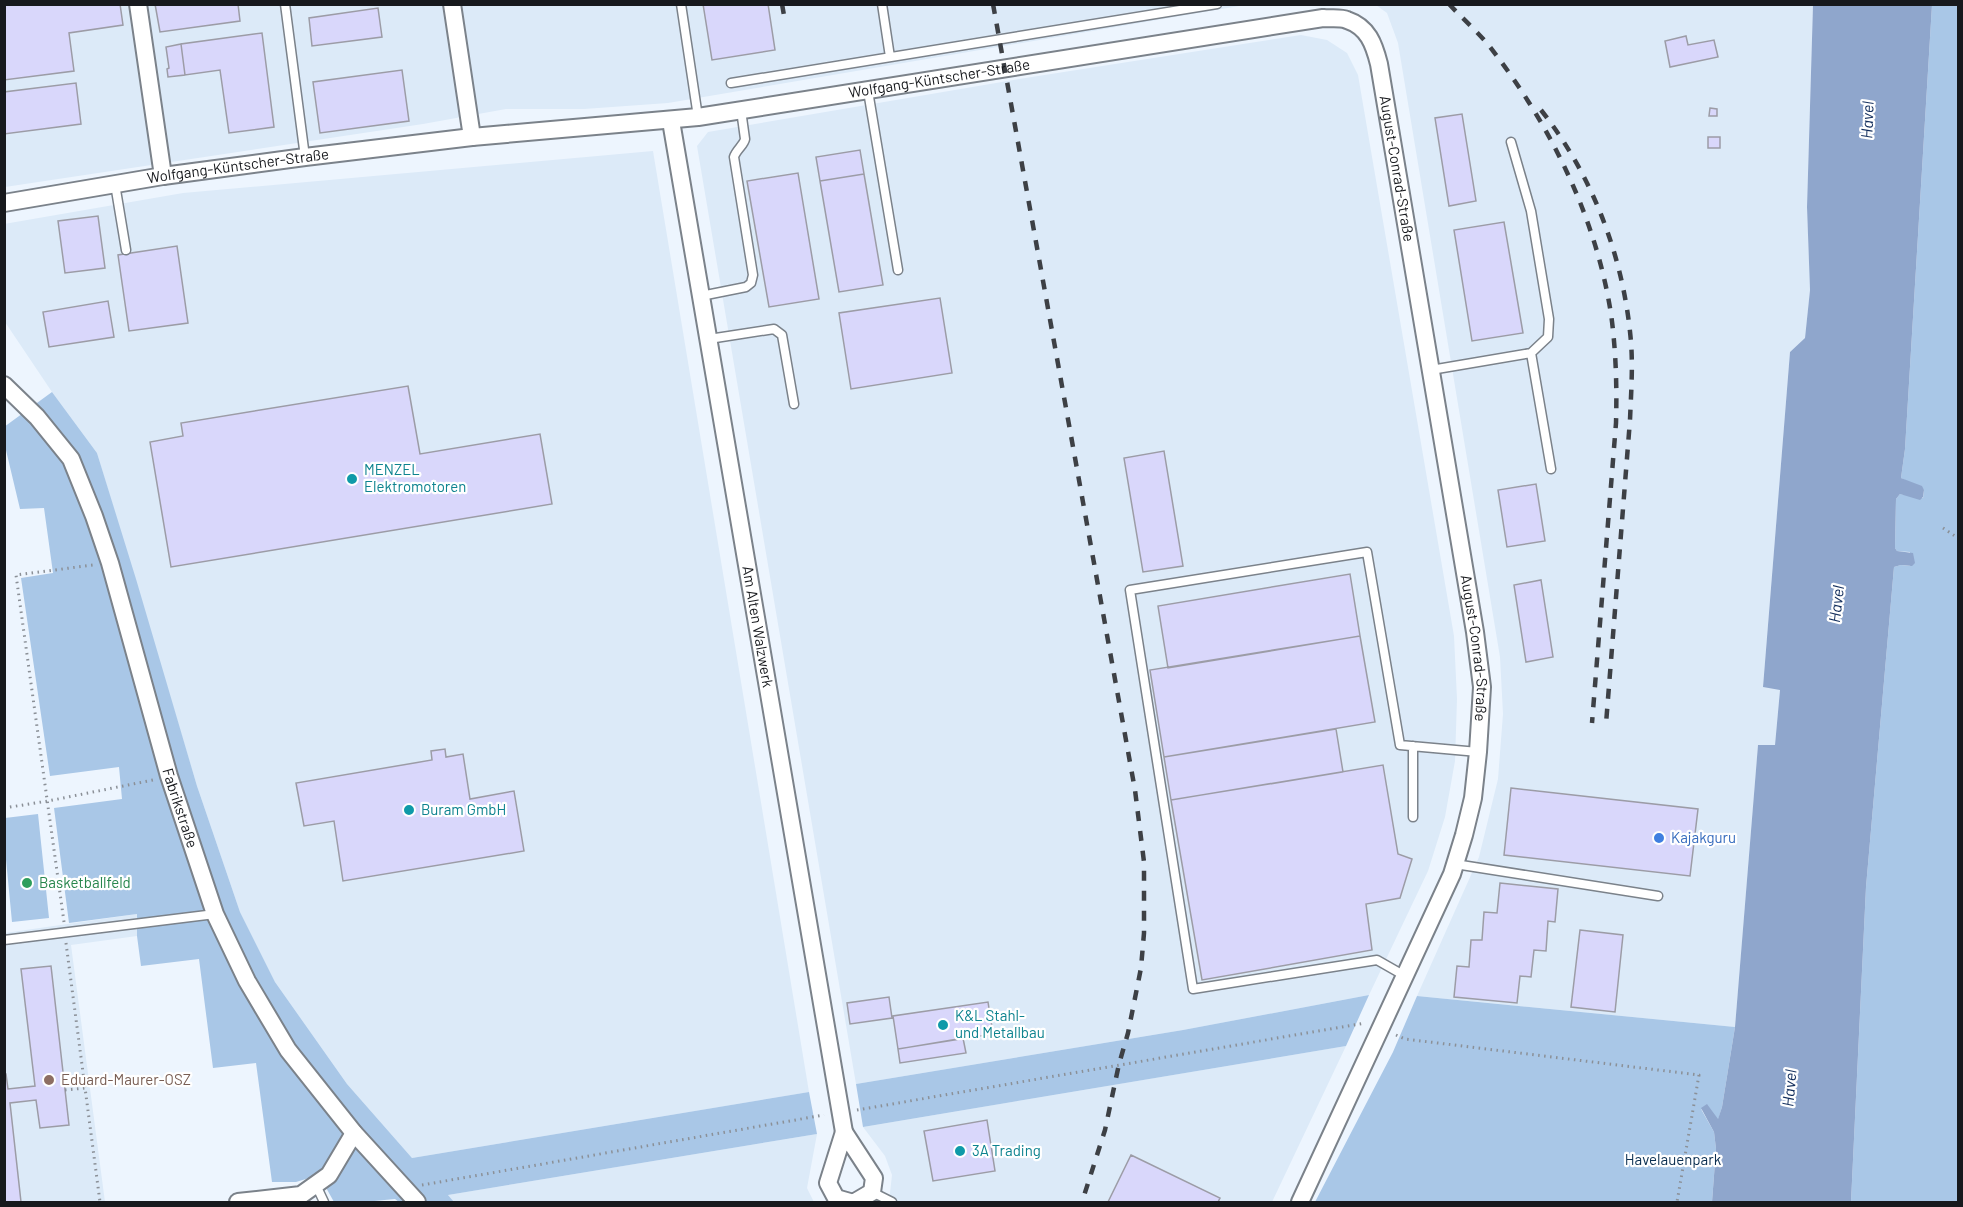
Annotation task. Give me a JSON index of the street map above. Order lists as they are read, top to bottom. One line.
{"streets":{"street":["Wolfgang-Küntscher-Straße","August-Conrad-Straße","Am Alten Walzwerk","Fabrikstraße"]},"crossings":[["Wolfgang-Küntscher-Straße","August-Conrad-Straße"],["Wolfgang-Küntscher-Straße","Am Alten Walzwerk"]],"water":["Havel"],"parks":["Havelauenpark"],"places":["MENZEL Elektromotoren","Buram GmbH","Kajakguru","Basketballfeld","K&L Stahl- und Metallbau","Eduard-Maurer-OSZ","3A Trading"]}
